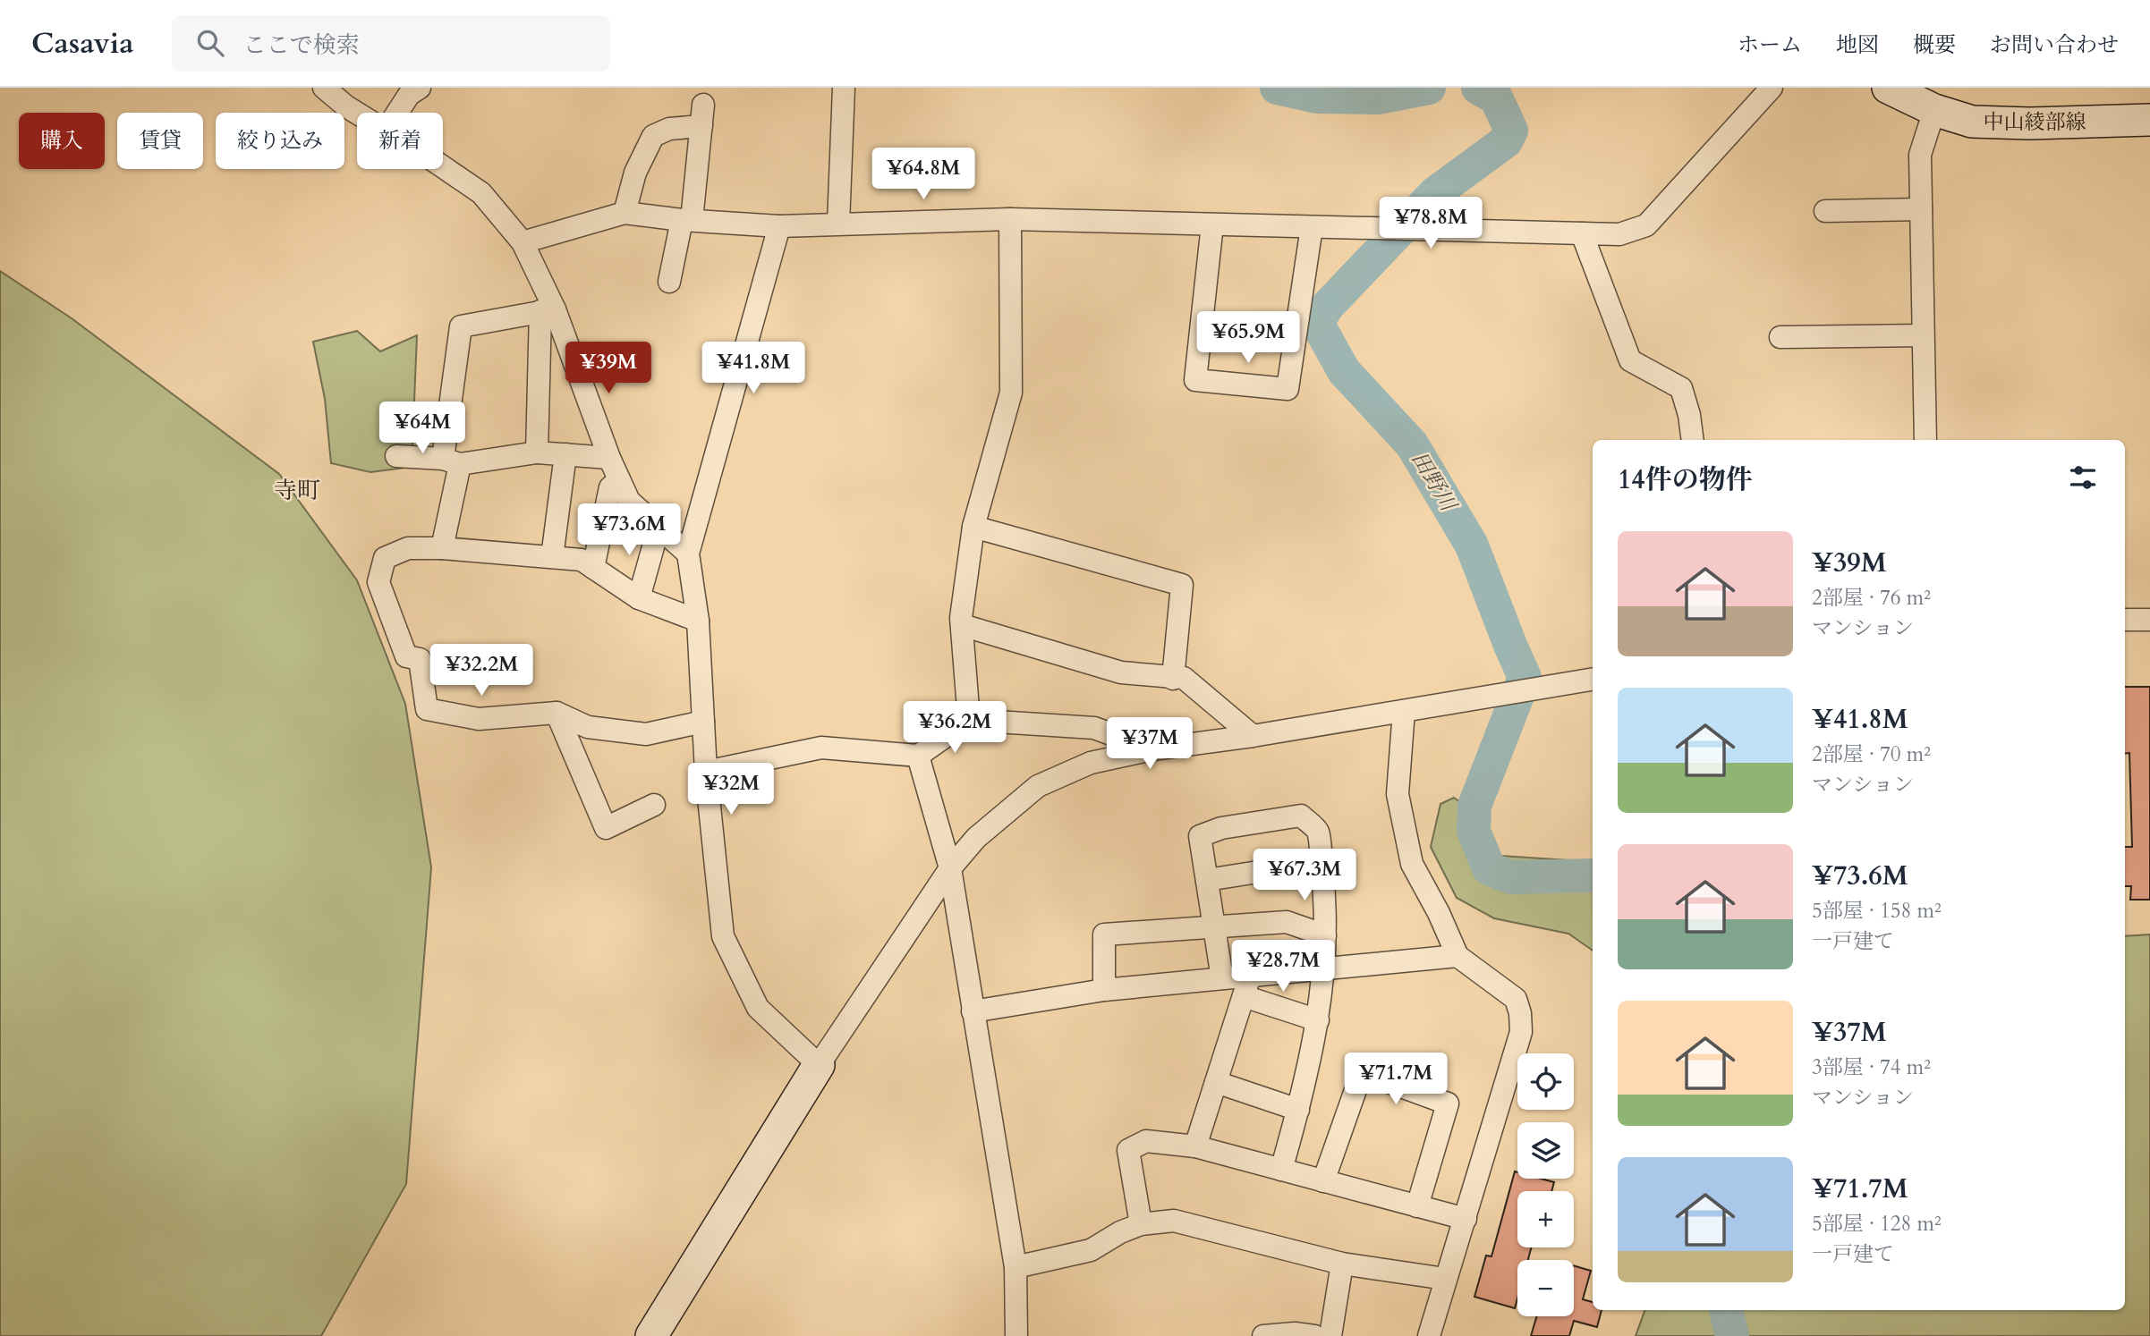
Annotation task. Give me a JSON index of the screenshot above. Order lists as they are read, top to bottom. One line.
{"streets":{"street":["中山綾部線"]},"districts":["寺町"],"water":["田野川"],"page":{"header":"Casavia","search":"ここで検索","nav":["ホーム","地図","概要","お問い合わせ"],"chip":["購入","賃貸","絞り込み","新着"],"price":["¥64.8M","¥78.8M","¥65.9M","¥39M","¥41.8M","¥64M","¥73.6M","¥32.2M","¥36.2M","¥37M","¥32M","¥67.3M","¥28.7M","¥71.7M"],"heading":"14件の物件","list":[{"name":"¥39M","note":"2部屋 · 76 m² · マンション"},{"name":"¥41.8M","note":"2部屋 · 70 m² · マンション"},{"name":"¥73.6M","note":"5部屋 · 158 m² · 一戸建て"},{"name":"¥37M","note":"3部屋 · 74 m² · マンション"},{"name":"¥71.7M","note":"5部屋 · 128 m² · 一戸建て"}],"map_buttons":["+","−"]}}
